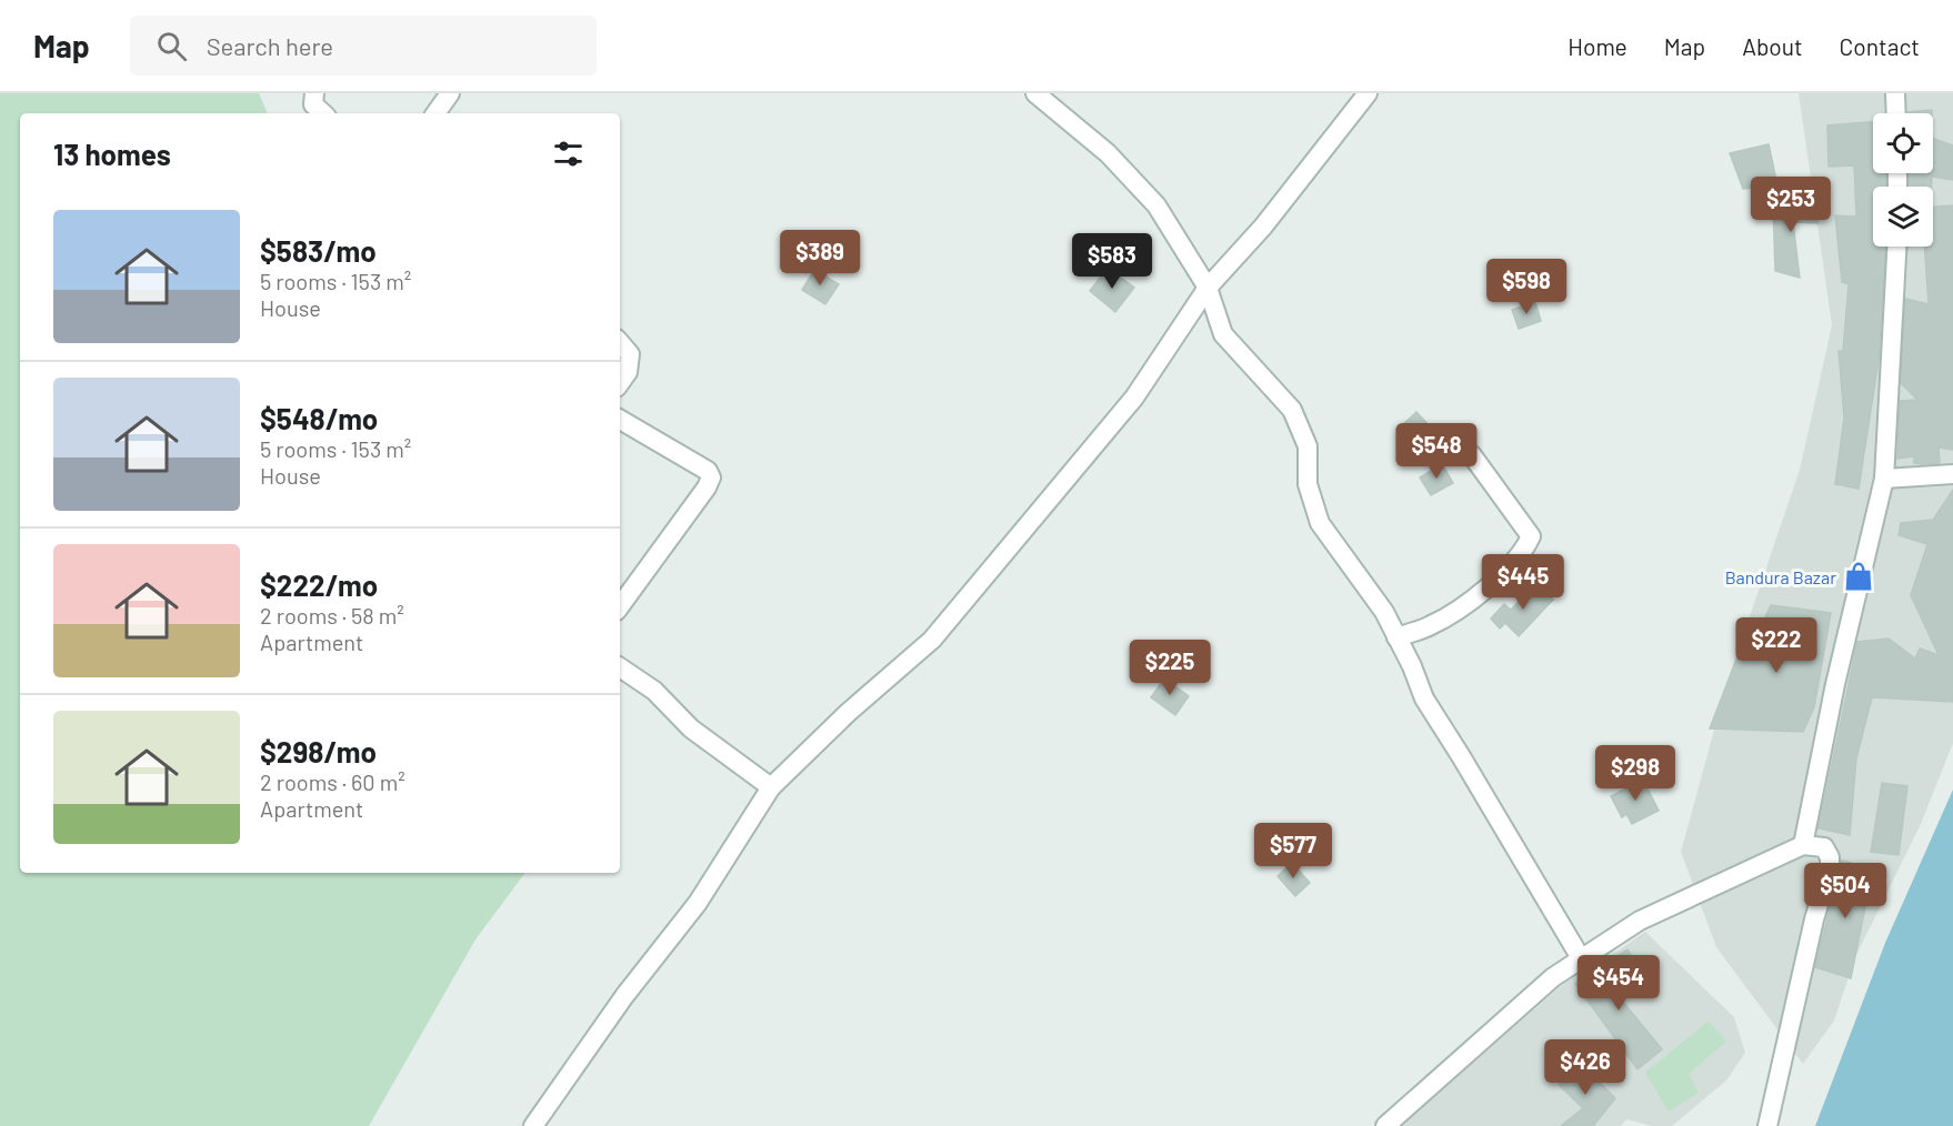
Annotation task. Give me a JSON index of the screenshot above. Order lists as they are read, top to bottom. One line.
{"places":{"shop":["Bandura Bazar"]},"page":{"header":"Map","search":"Search here","nav":["Home","Map","About","Contact"],"heading":"13 homes","price":["$253","$389","$583","$598","$548","$445","$222","$225","$298","$577","$504","$454","$426"],"list":[{"name":"$583/mo","note":"5 rooms · 153 m² · House"},{"name":"$548/mo","note":"5 rooms · 153 m² · House"},{"name":"$222/mo","note":"2 rooms · 58 m² · Apartment"},{"name":"$298/mo","note":"2 rooms · 60 m² · Apartment"}]}}
